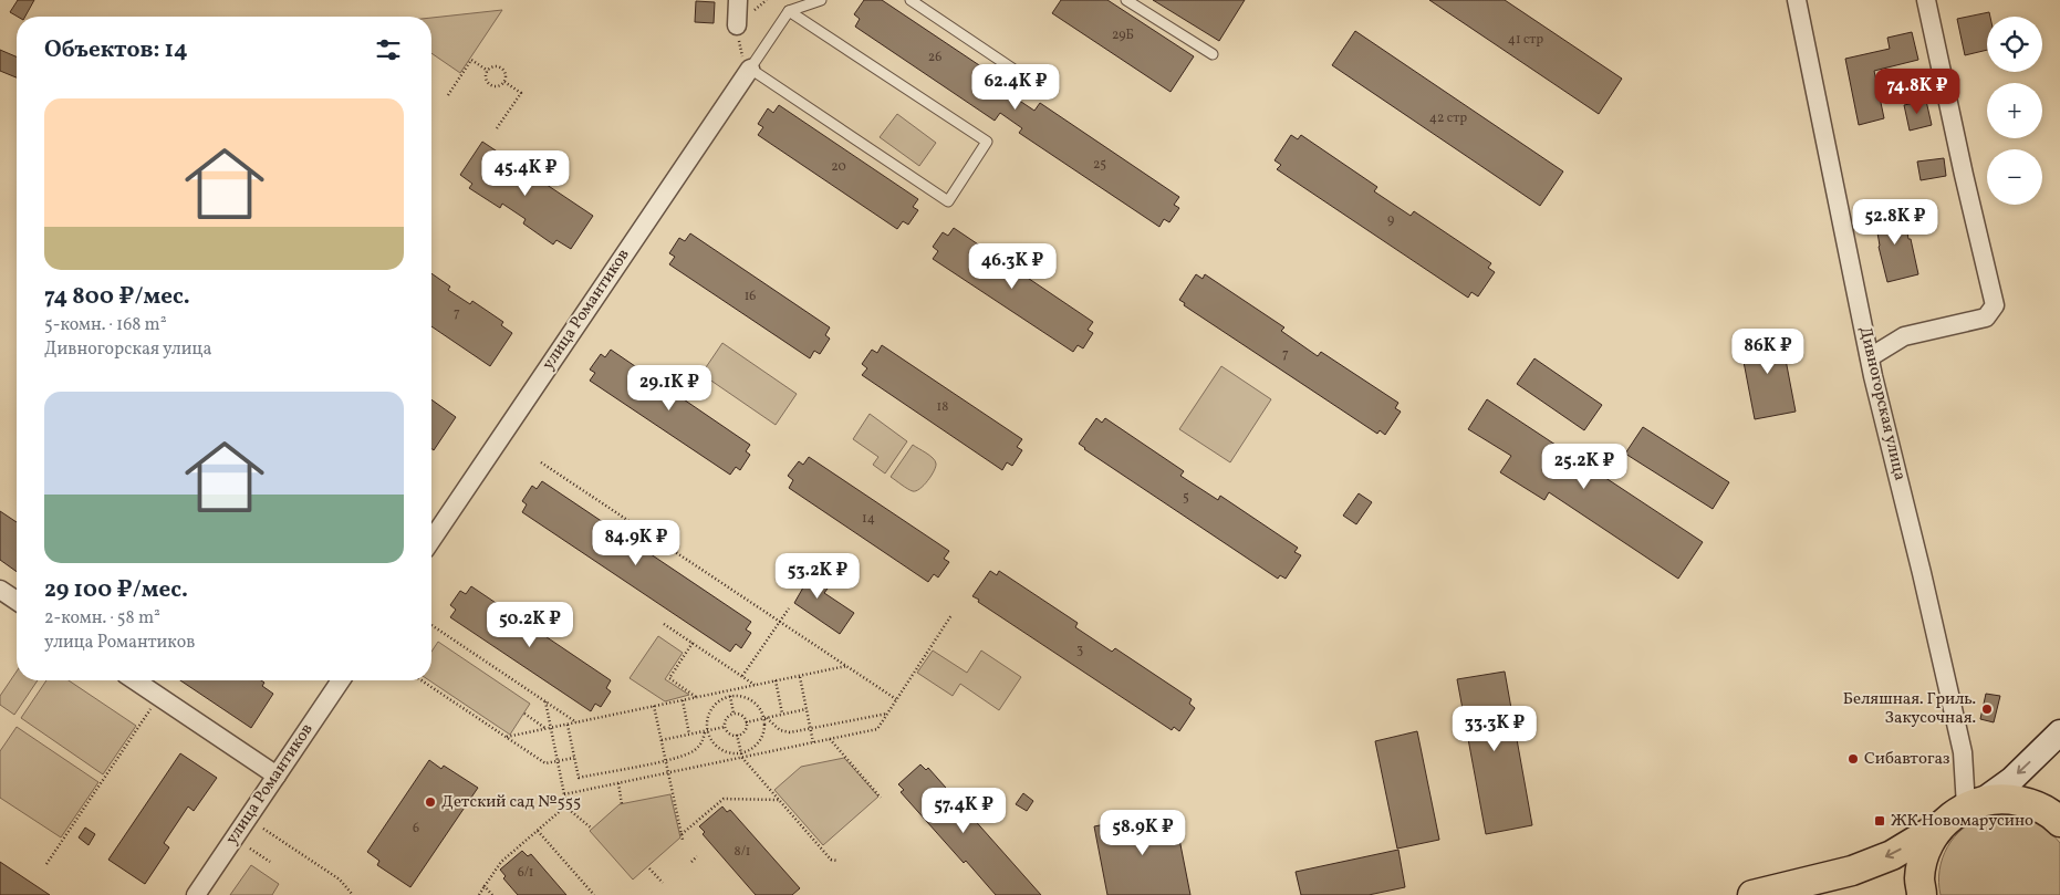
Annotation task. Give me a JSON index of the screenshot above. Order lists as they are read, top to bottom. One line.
{"streets":{"street":["улица Романтиков","Дивногорская улица"]},"places":{"other":["Беляшная. Гриль. Закусочная.","Сибавтогаз","Детский сад №555"],"transit":["ЖК Новомарусино"]},"house_numbers":["29Б","41 стр","26","42 стр","25","20","9","16","7","7","18","5","14","3","6","8/1","6/1"],"page":{"map_buttons":["+","−"],"heading":"Объектов: 14","price":["62.4K ₽","74.8K ₽","45.4K ₽","52.8K ₽","46.3K ₽","86K ₽","29.1K ₽","25.2K ₽","84.9K ₽","53.2K ₽","50.2K ₽","33.3K ₽","57.4K ₽","58.9K ₽"],"list":[{"name":"74 800 ₽/мес.","note":"5-комн. · 168 m² · Дивногорская улица"},{"name":"29 100 ₽/мес.","note":"2-комн. · 58 m² · улица Романтиков"}]}}
